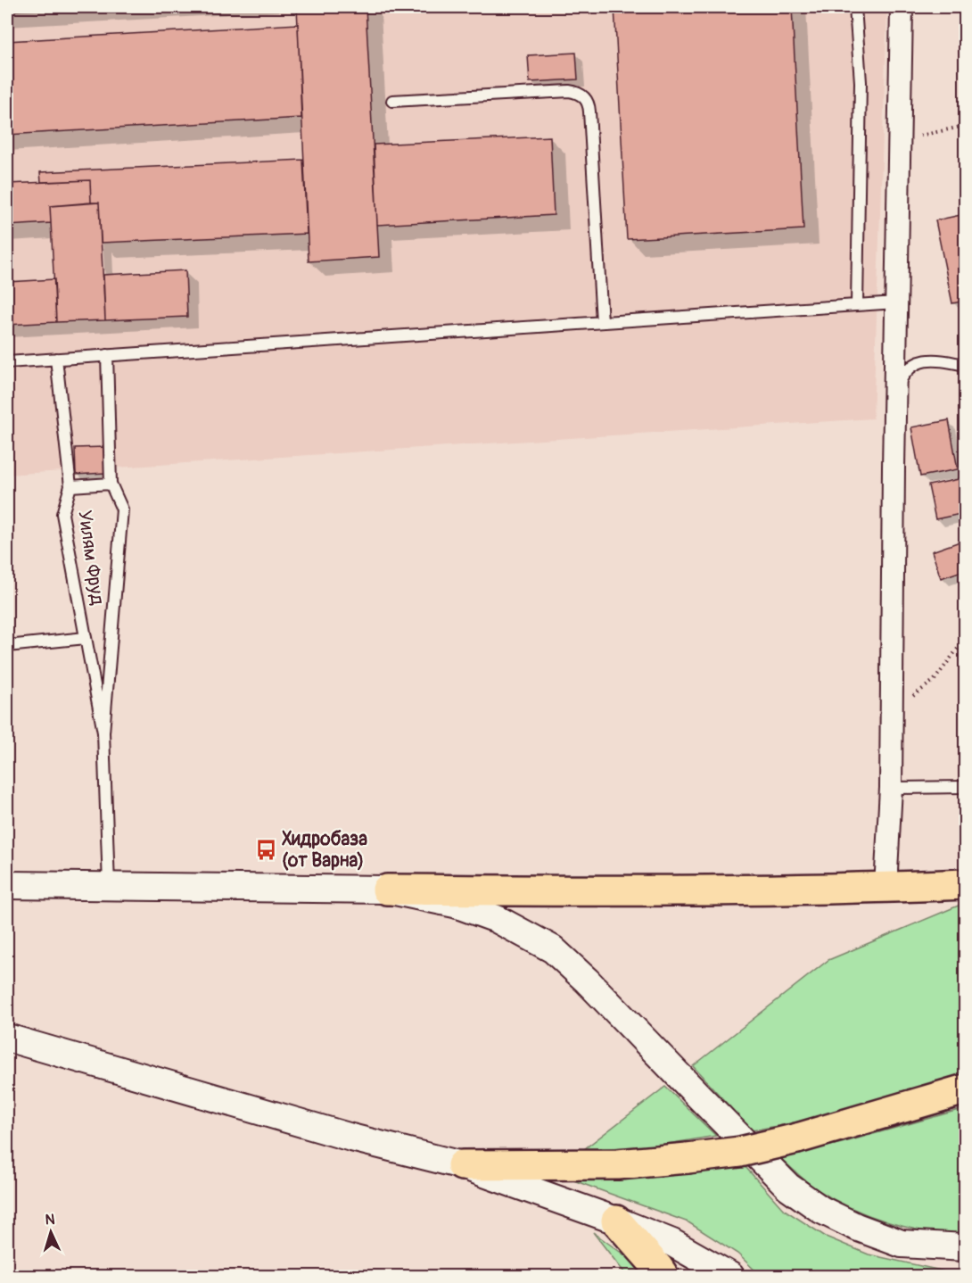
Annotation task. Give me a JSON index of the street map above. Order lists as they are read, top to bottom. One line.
{"streets":{"lane":["Уилям Фруд"]},"places":{"bus stop":["Хидробаза (от Варна)"]},"north":"top"}
